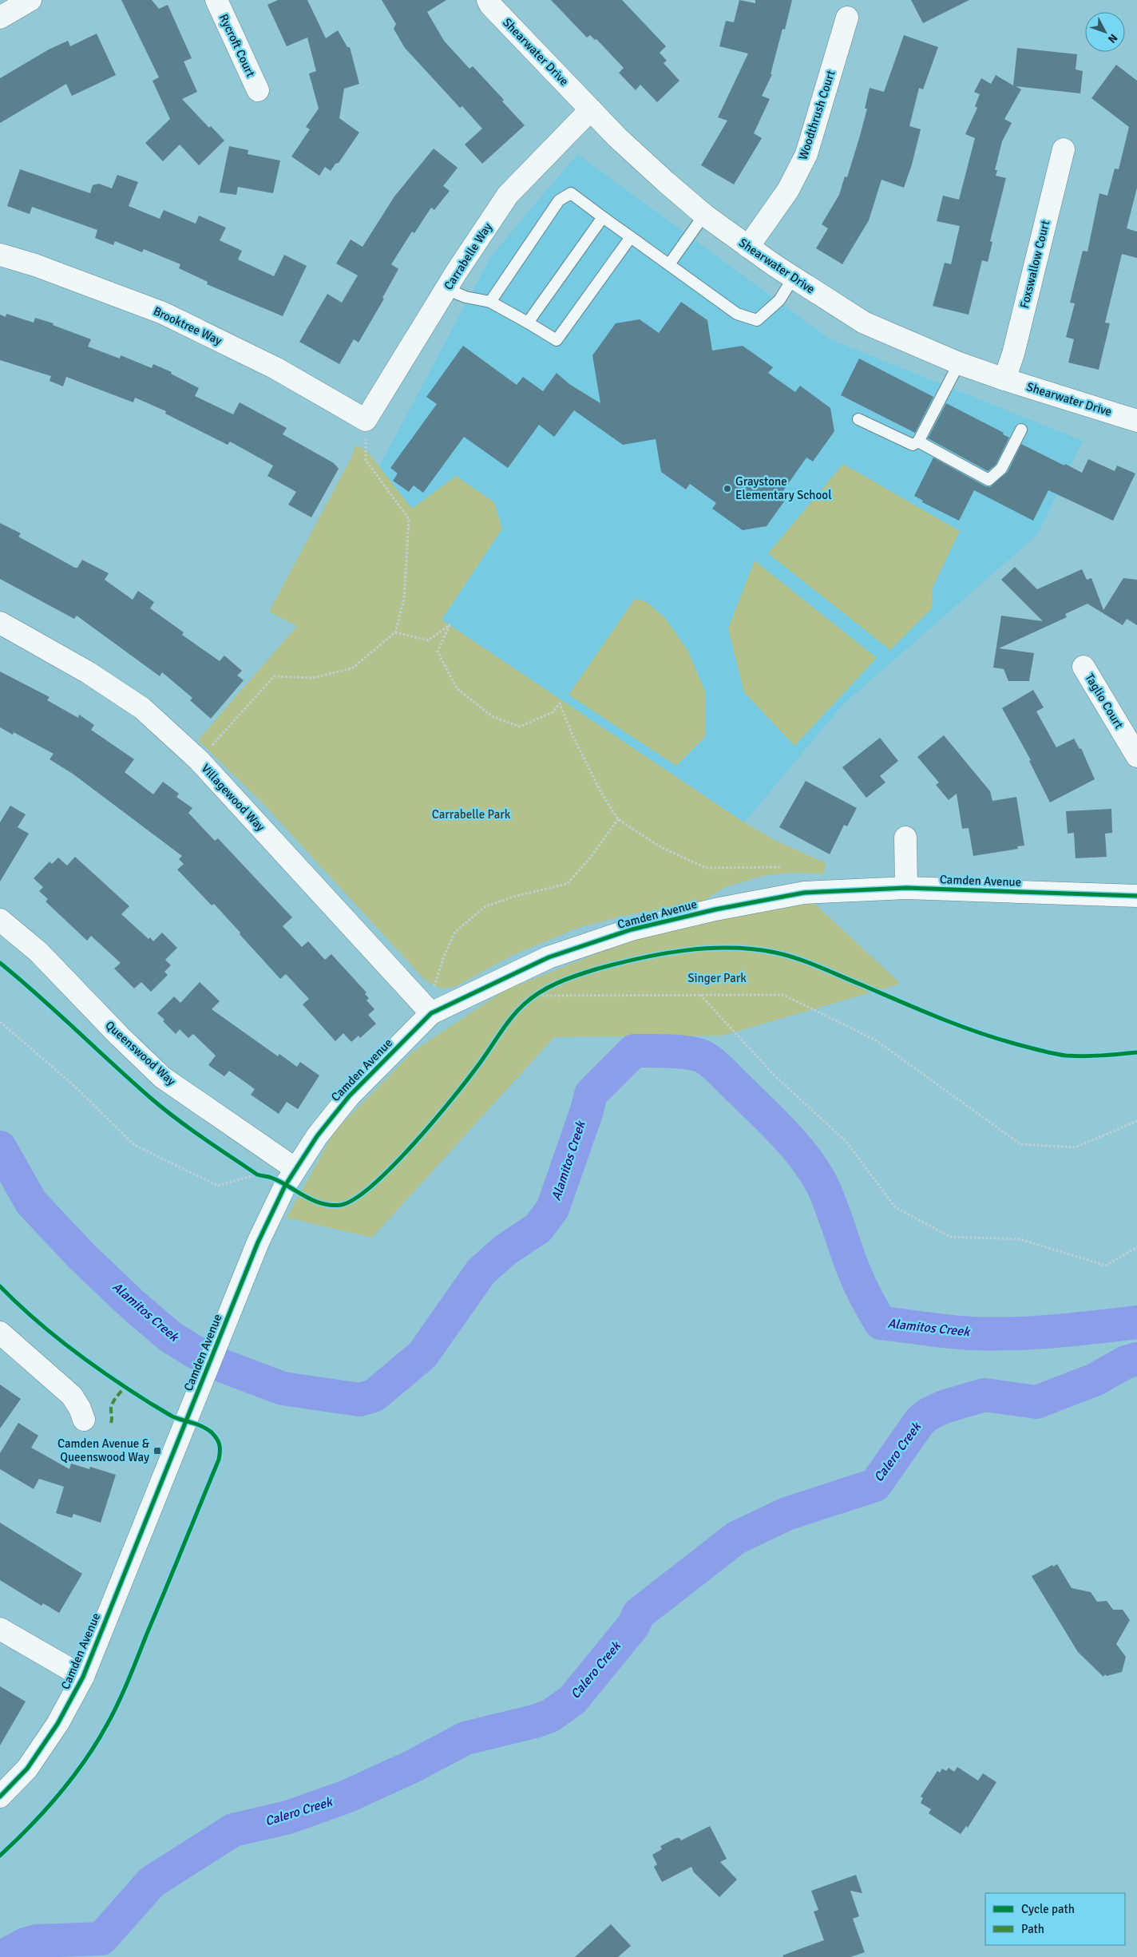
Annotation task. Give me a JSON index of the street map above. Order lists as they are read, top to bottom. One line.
{"streets":{"street":["Rycroft Court","Shearwater Drive","Woodthrush Court","Carrabelle Way","Foxswallow Court","Brooktree Way","Taglio Court","Villagewood Way","Camden Avenue","Queenswood Way"]},"crossings":[["Shearwater Drive","Woodthrush Court"],["Shearwater Drive","Carrabelle Way"],["Shearwater Drive","Foxswallow Court"],["Carrabelle Way","Brooktree Way"],["Villagewood Way","Camden Avenue"],["Camden Avenue","Queenswood Way"]],"water":["Alamitos Creek","Calero Creek"],"parks":["Carrabelle Park","Singer Park"],"places":{"other":["Graystone Elementary School"],"transit":["Camden Avenue & Queenswood Way"]},"legend":["Cycle path","Path"],"north":"bottom right"}
